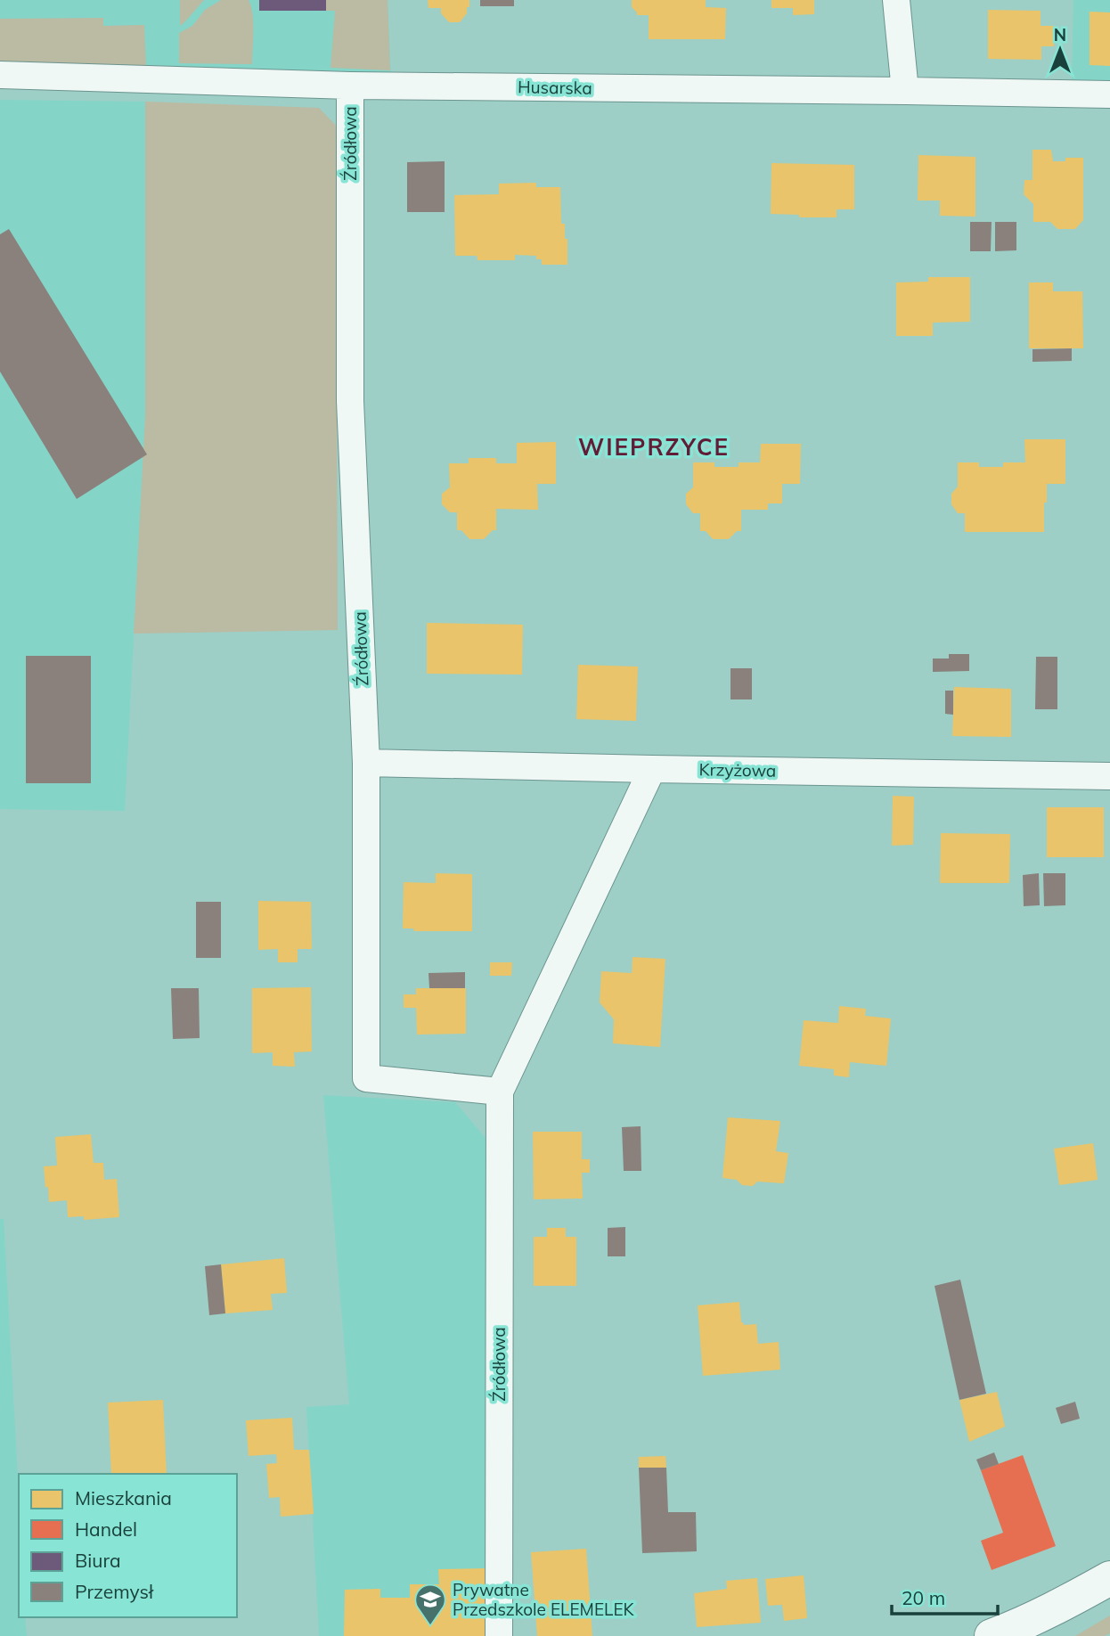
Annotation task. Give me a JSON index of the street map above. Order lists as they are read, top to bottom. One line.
{"streets":{"street":["Husarska","Źródłowa","Krzyżowa"]},"crossings":[["Husarska","Źródłowa"],["Źródłowa","Krzyżowa"]],"districts":["WIEPRZYCE"],"places":{"school or university":["Prywatne Przedszkole ELEMELEK"]},"legend":["Mieszkania","Handel","Biura","Przemysł"],"scale_bar":"20 m","north":"top"}
